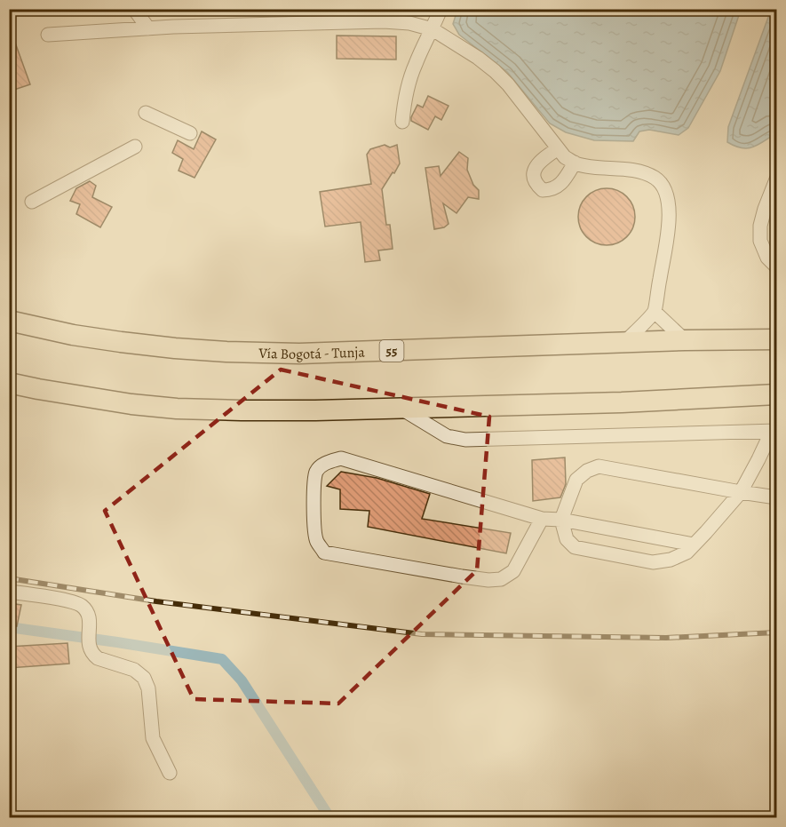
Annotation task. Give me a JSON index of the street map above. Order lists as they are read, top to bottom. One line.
{"streets":{"highway":["55","Vía Bogotá - Tunja"]}}
